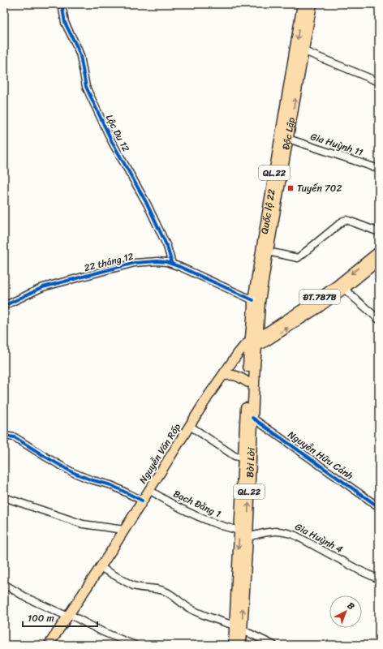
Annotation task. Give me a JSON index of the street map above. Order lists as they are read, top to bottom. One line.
{"streets":{"highway":["Độc Lập","QL.22","Quốc lộ 22","Bời Lời"],"main road":["ĐT.787B","Nguyễn Văn Rốp"],"street":["Lộc Du 12","Gia Huỳnh 11","22 tháng 12","Nguyễn Hữu Cảnh","Bạch Đằng 1","Gia Huỳnh 4"]},"crossings":[["Lộc Du 12","22 tháng 12"],["Độc Lập","Gia Huỳnh 11"],["Độc Lập","Quốc lộ 22"],["Độc Lập","22 tháng 12"],["Quốc lộ 22","22 tháng 12"],["Quốc lộ 22","ĐT.787B"],["Quốc lộ 22","Nguyễn Văn Rốp"],["Quốc lộ 22","Bời Lời"],["ĐT.787B","Nguyễn Văn Rốp"],["ĐT.787B","Bời Lời"],["Nguyễn Văn Rốp","Bời Lời"],["Nguyễn Văn Rốp","Bạch Đằng 1"],["Nguyễn Hữu Cảnh","Bời Lời"],["Bời Lời","Bạch Đằng 1"],["Bời Lời","Gia Huỳnh 4"]],"one_way":["Quốc lộ 22"],"places":{"transit":["Tuyến 702"]},"scale_bar":"100 m","north":"top right"}
